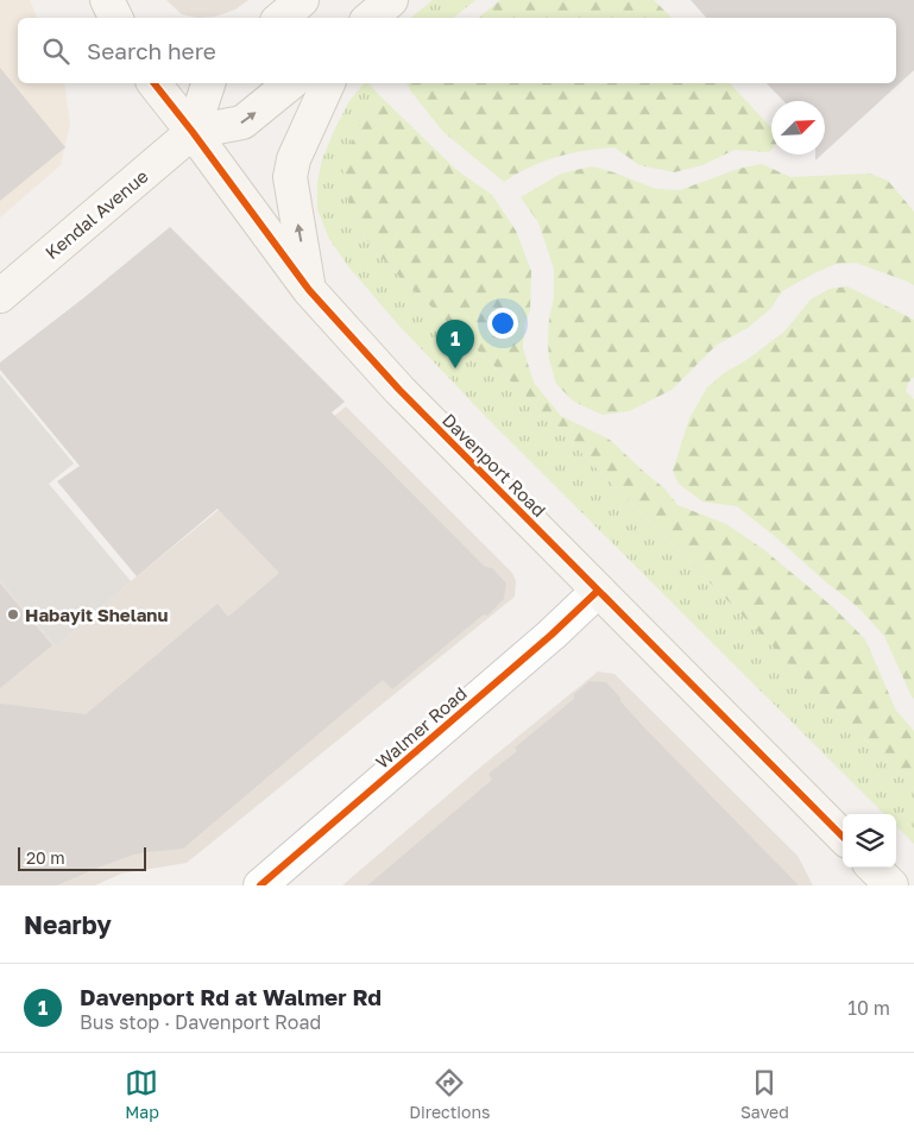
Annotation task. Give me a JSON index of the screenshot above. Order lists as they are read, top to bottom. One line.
{"streets":{"street":["Kendal Avenue","Davenport Road","Walmer Road"]},"crossings":[["Kendal Avenue","Davenport Road"],["Davenport Road","Walmer Road"]],"places":["Habayit Shelanu"],"scale_bar":"20 m","north":"top right","page":{"search":"Search here","pins":"1","scale":"20 m","heading":"Nearby","list":[{"mark":"1","name":"Davenport Rd at Walmer Rd","note":"Bus stop · Davenport Road","value":"10 m"}],"nav":["Map","Directions","Saved"]}}
